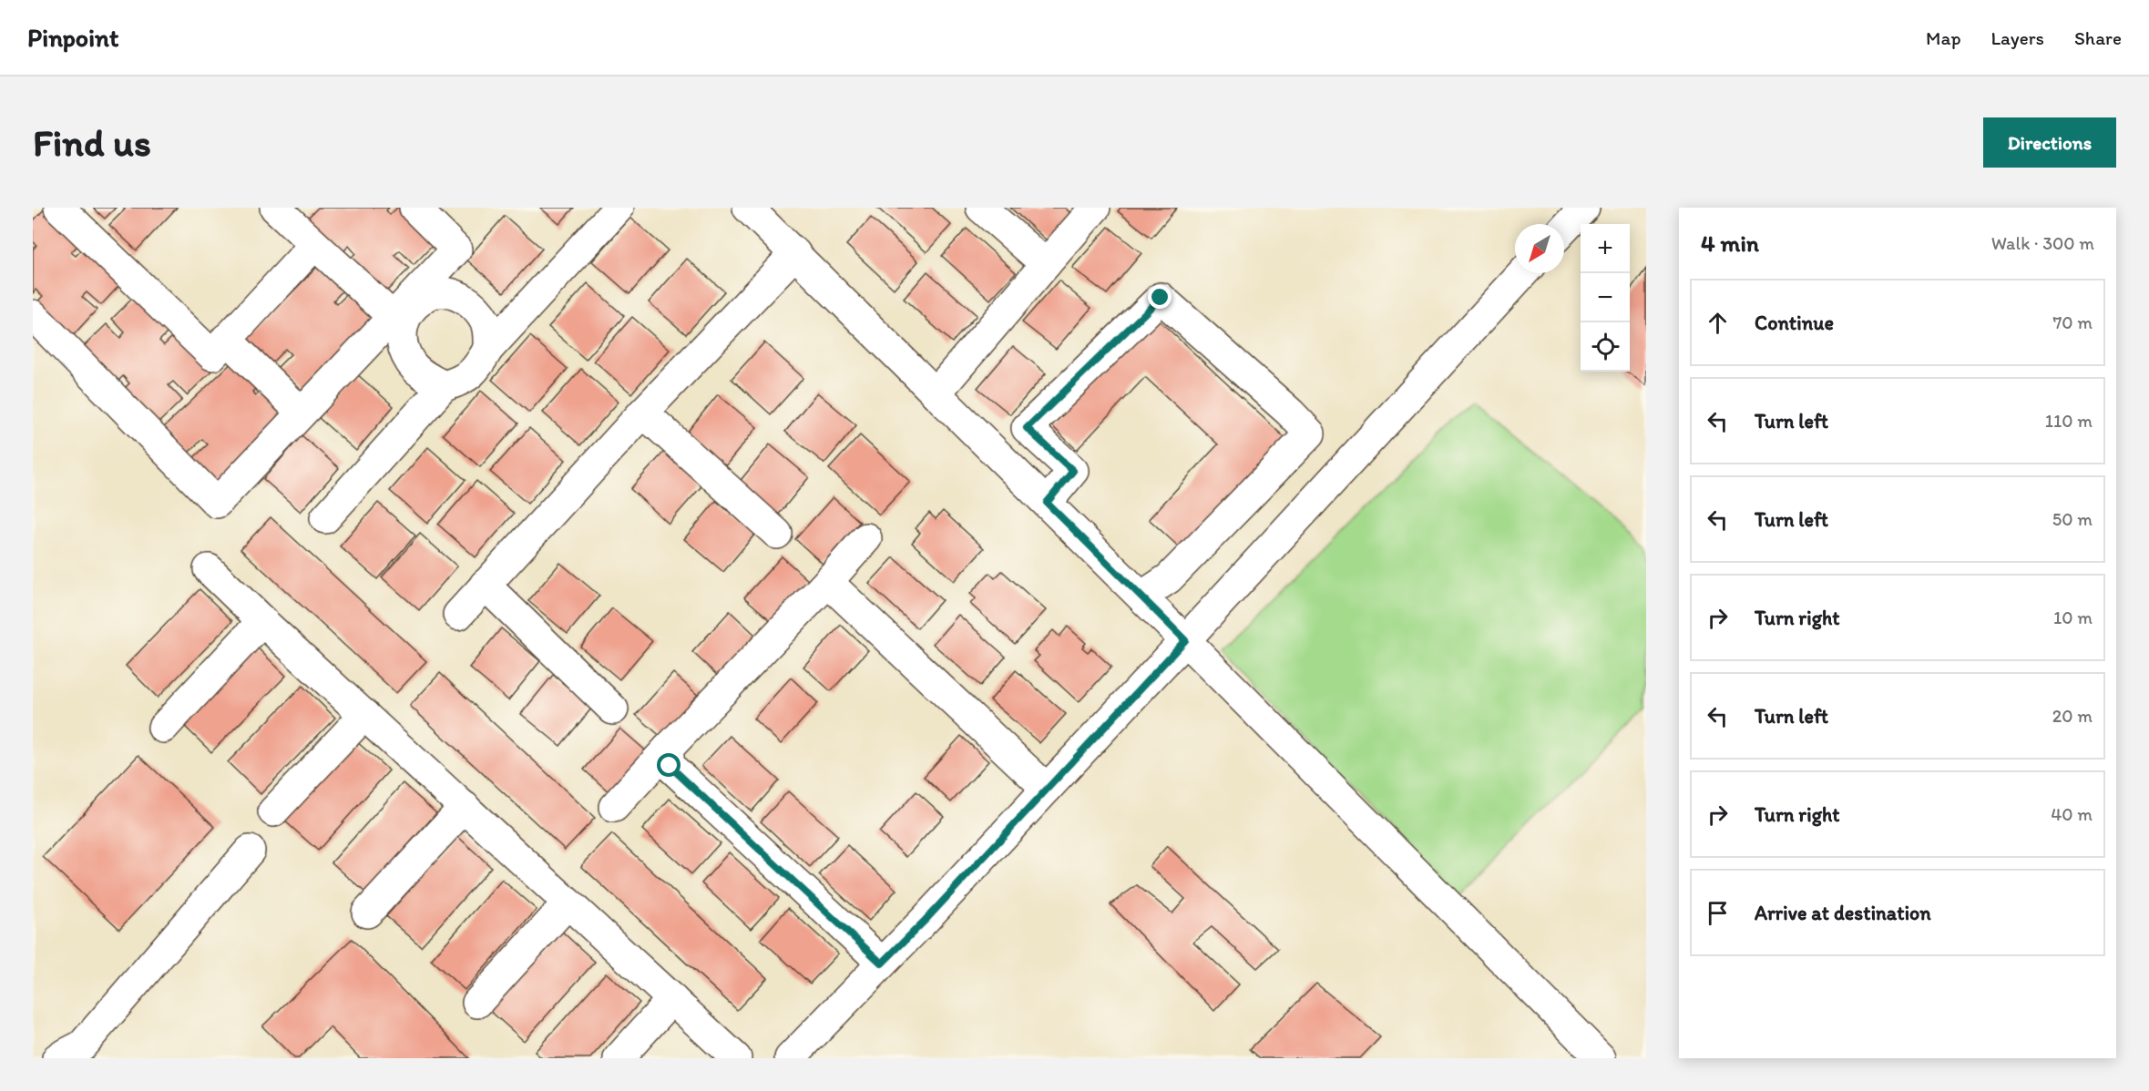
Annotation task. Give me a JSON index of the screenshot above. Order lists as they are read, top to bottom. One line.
{"north":"bottom left","page":{"header":"Pinpoint","nav":["Map","Layers","Share"],"buttons":"Directions","title":"Find us","heading":["4 min","Walk · 300 m"],"map_buttons":["+","−"],"list":[["Continue","70 m"],["Turn left","110 m"],["Turn left","50 m"],["Turn right","10 m"],["Turn left","20 m"],["Turn right","40 m"],"Arrive at destination"]}}
